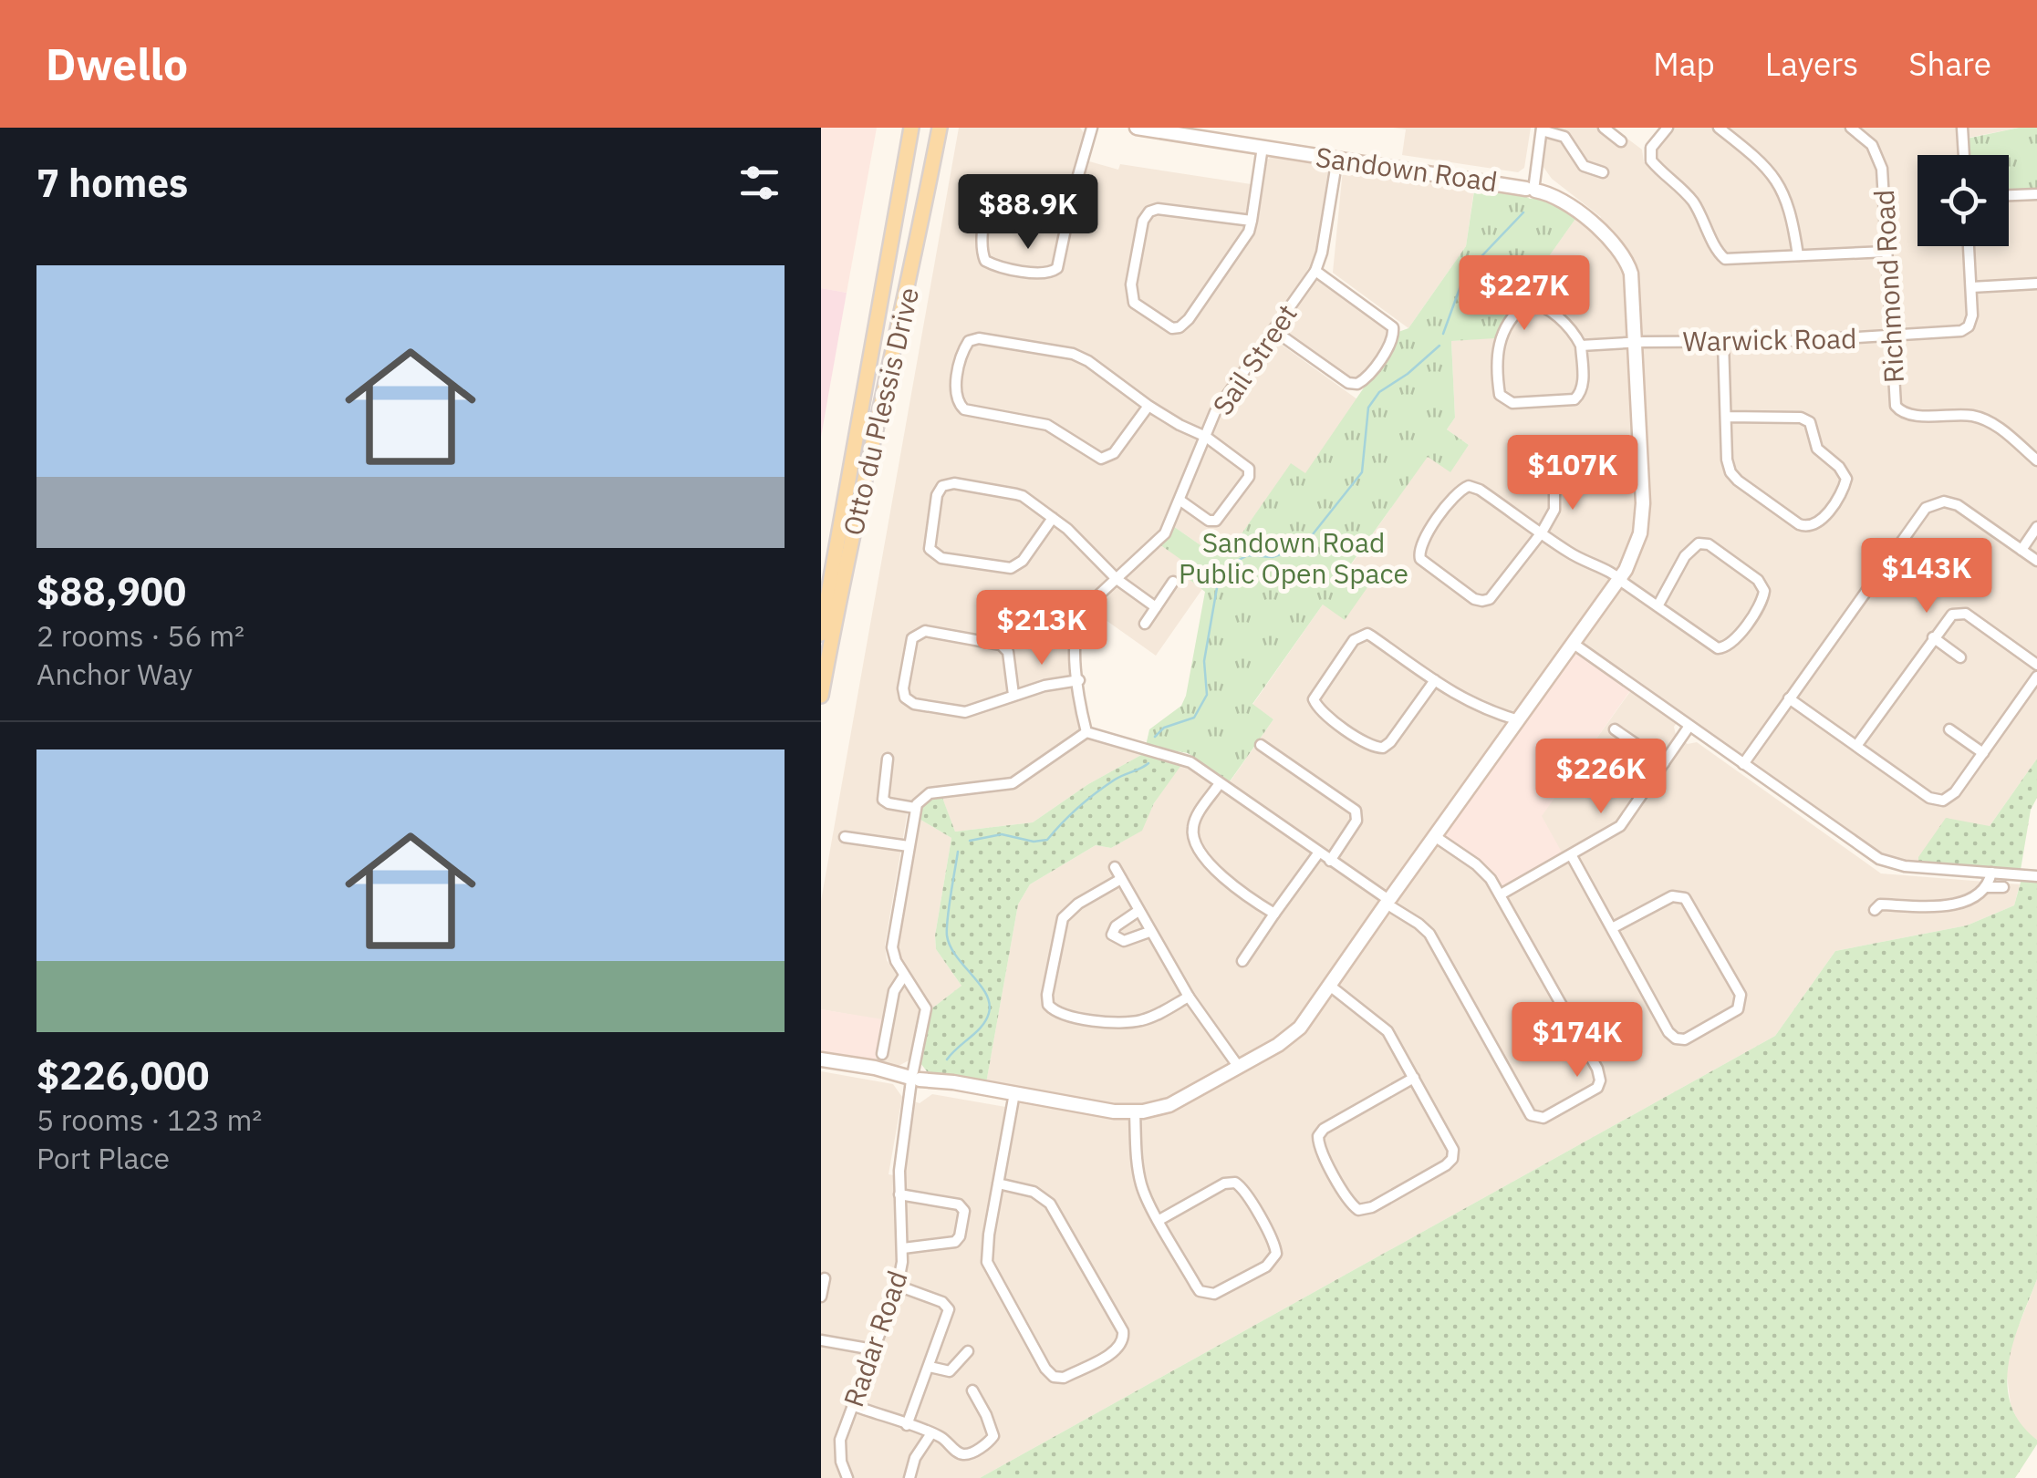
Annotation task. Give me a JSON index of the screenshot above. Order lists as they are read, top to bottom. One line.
{"streets":{"main road":["Otto du Plessis Drive"],"street":["Sandown Road","Richmond Road","Warwick Road","Sail Street","Radar Road"]},"crossings":[["Sandown Road","Warwick Road"],["Sandown Road","Sail Street"],["Sandown Road","Radar Road"],["Richmond Road","Warwick Road"]],"parks":["Sandown Road Public Open Space"],"page":{"header":"Dwello","nav":["Map","Layers","Share"],"heading":"7 homes","price":["$88.9K","$227K","$107K","$143K","$213K","$226K","$174K"],"list":[{"name":"$88,900","note":"2 rooms · 56 m² · Anchor Way"},{"name":"$226,000","note":"5 rooms · 123 m² · Port Place"}]}}
